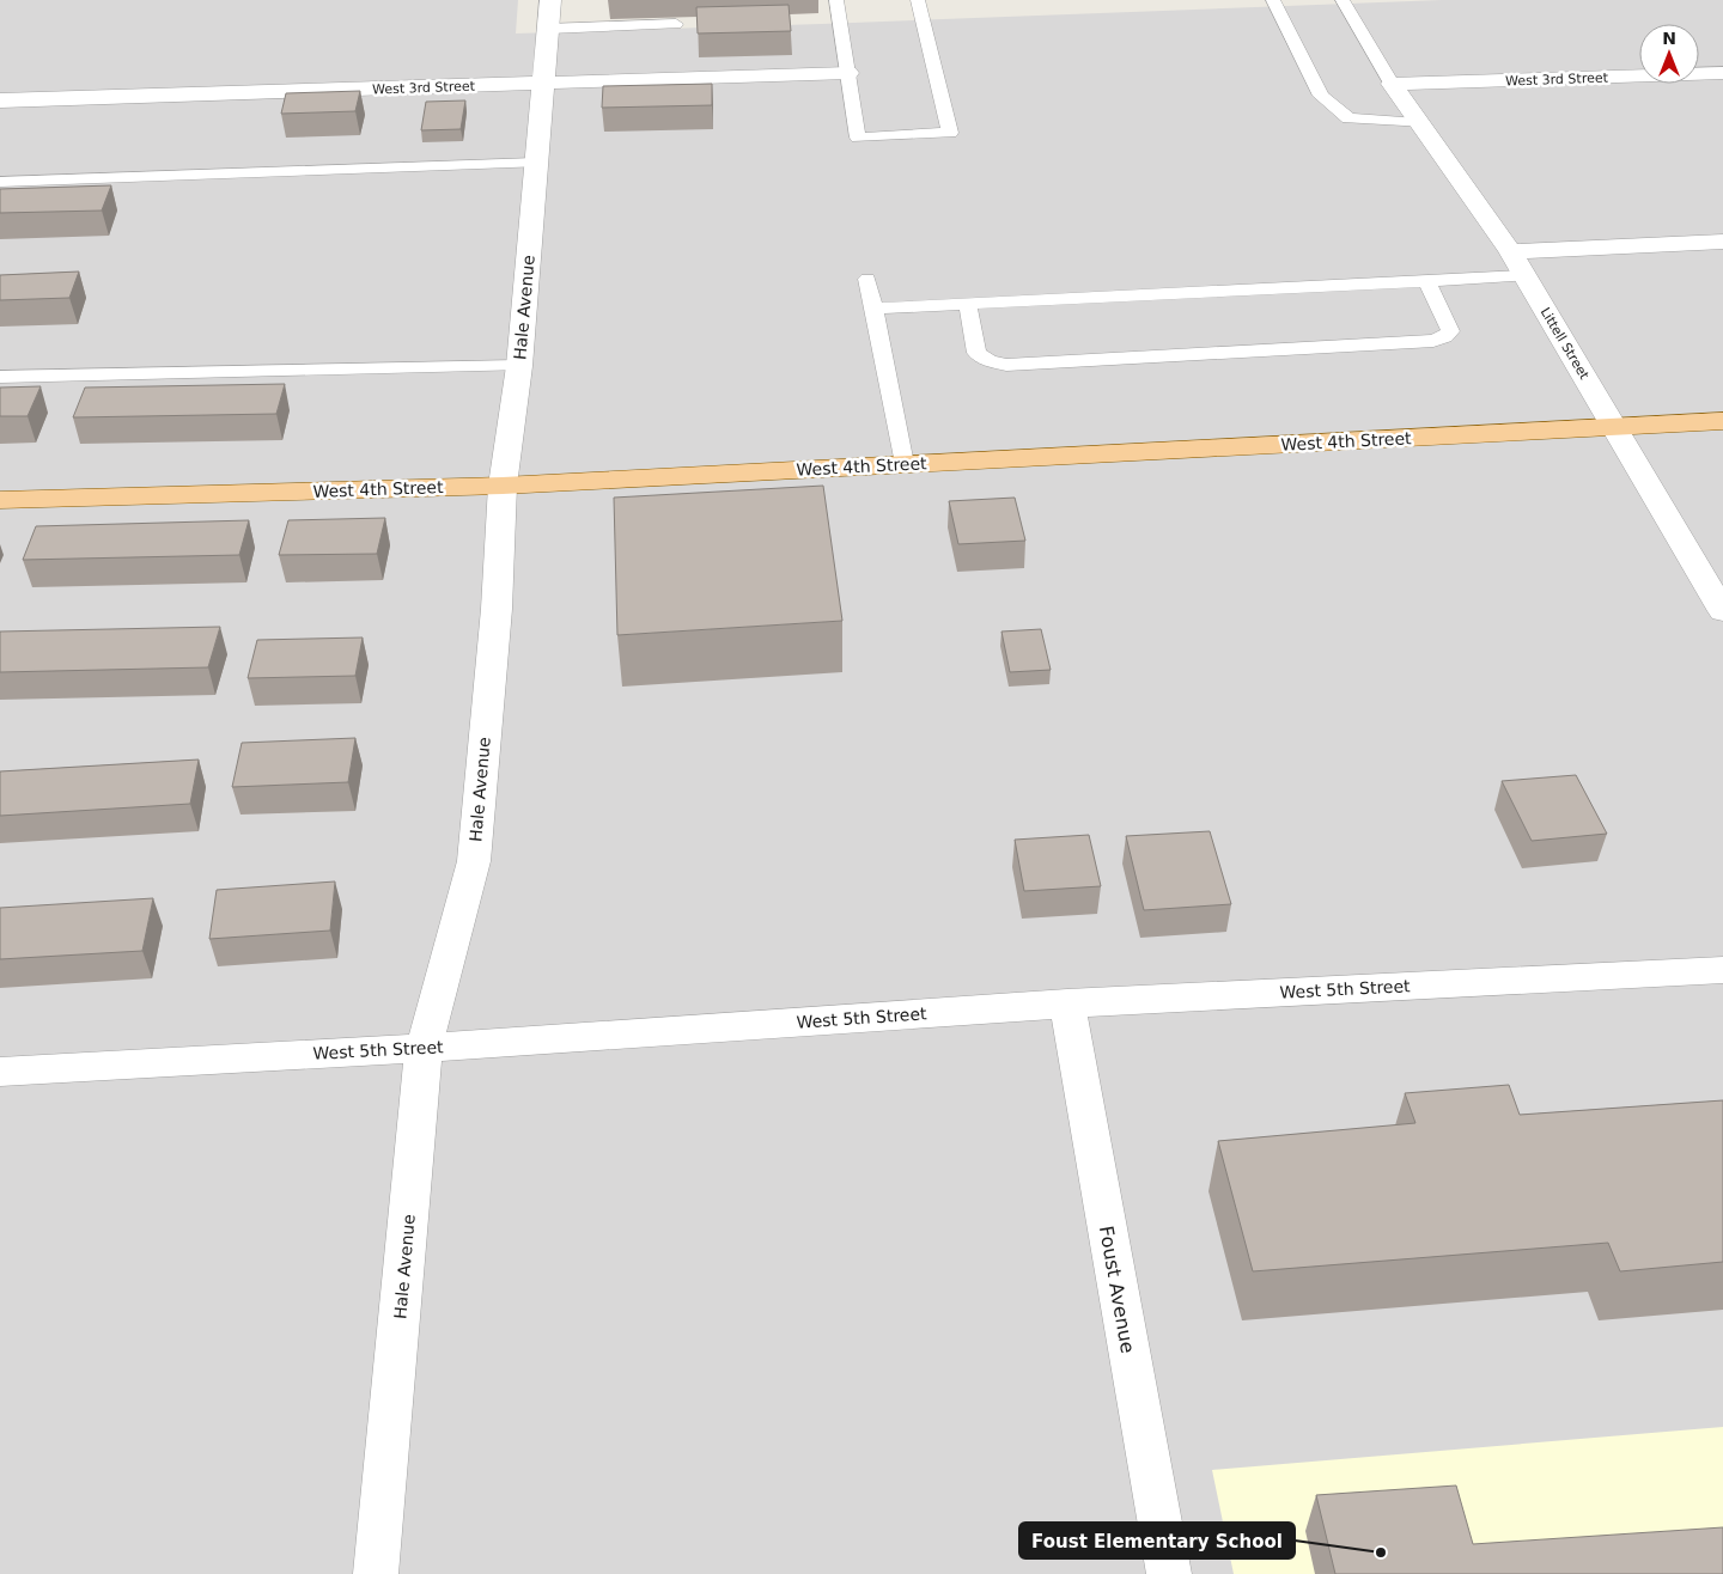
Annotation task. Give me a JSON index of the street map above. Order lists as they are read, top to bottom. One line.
{"streets":{"main road":["West 4th Street"],"street":["West 3rd Street","Hale Avenue","Littell Street","West 5th Street","Foust Avenue"]},"crossings":[["West 3rd Street","Hale Avenue"],["West 3rd Street","Littell Street"],["Hale Avenue","West 4th Street"],["Hale Avenue","West 5th Street"],["Littell Street","West 4th Street"],["West 5th Street","Foust Avenue"]],"places":["Foust Elementary School"],"north":"top"}
